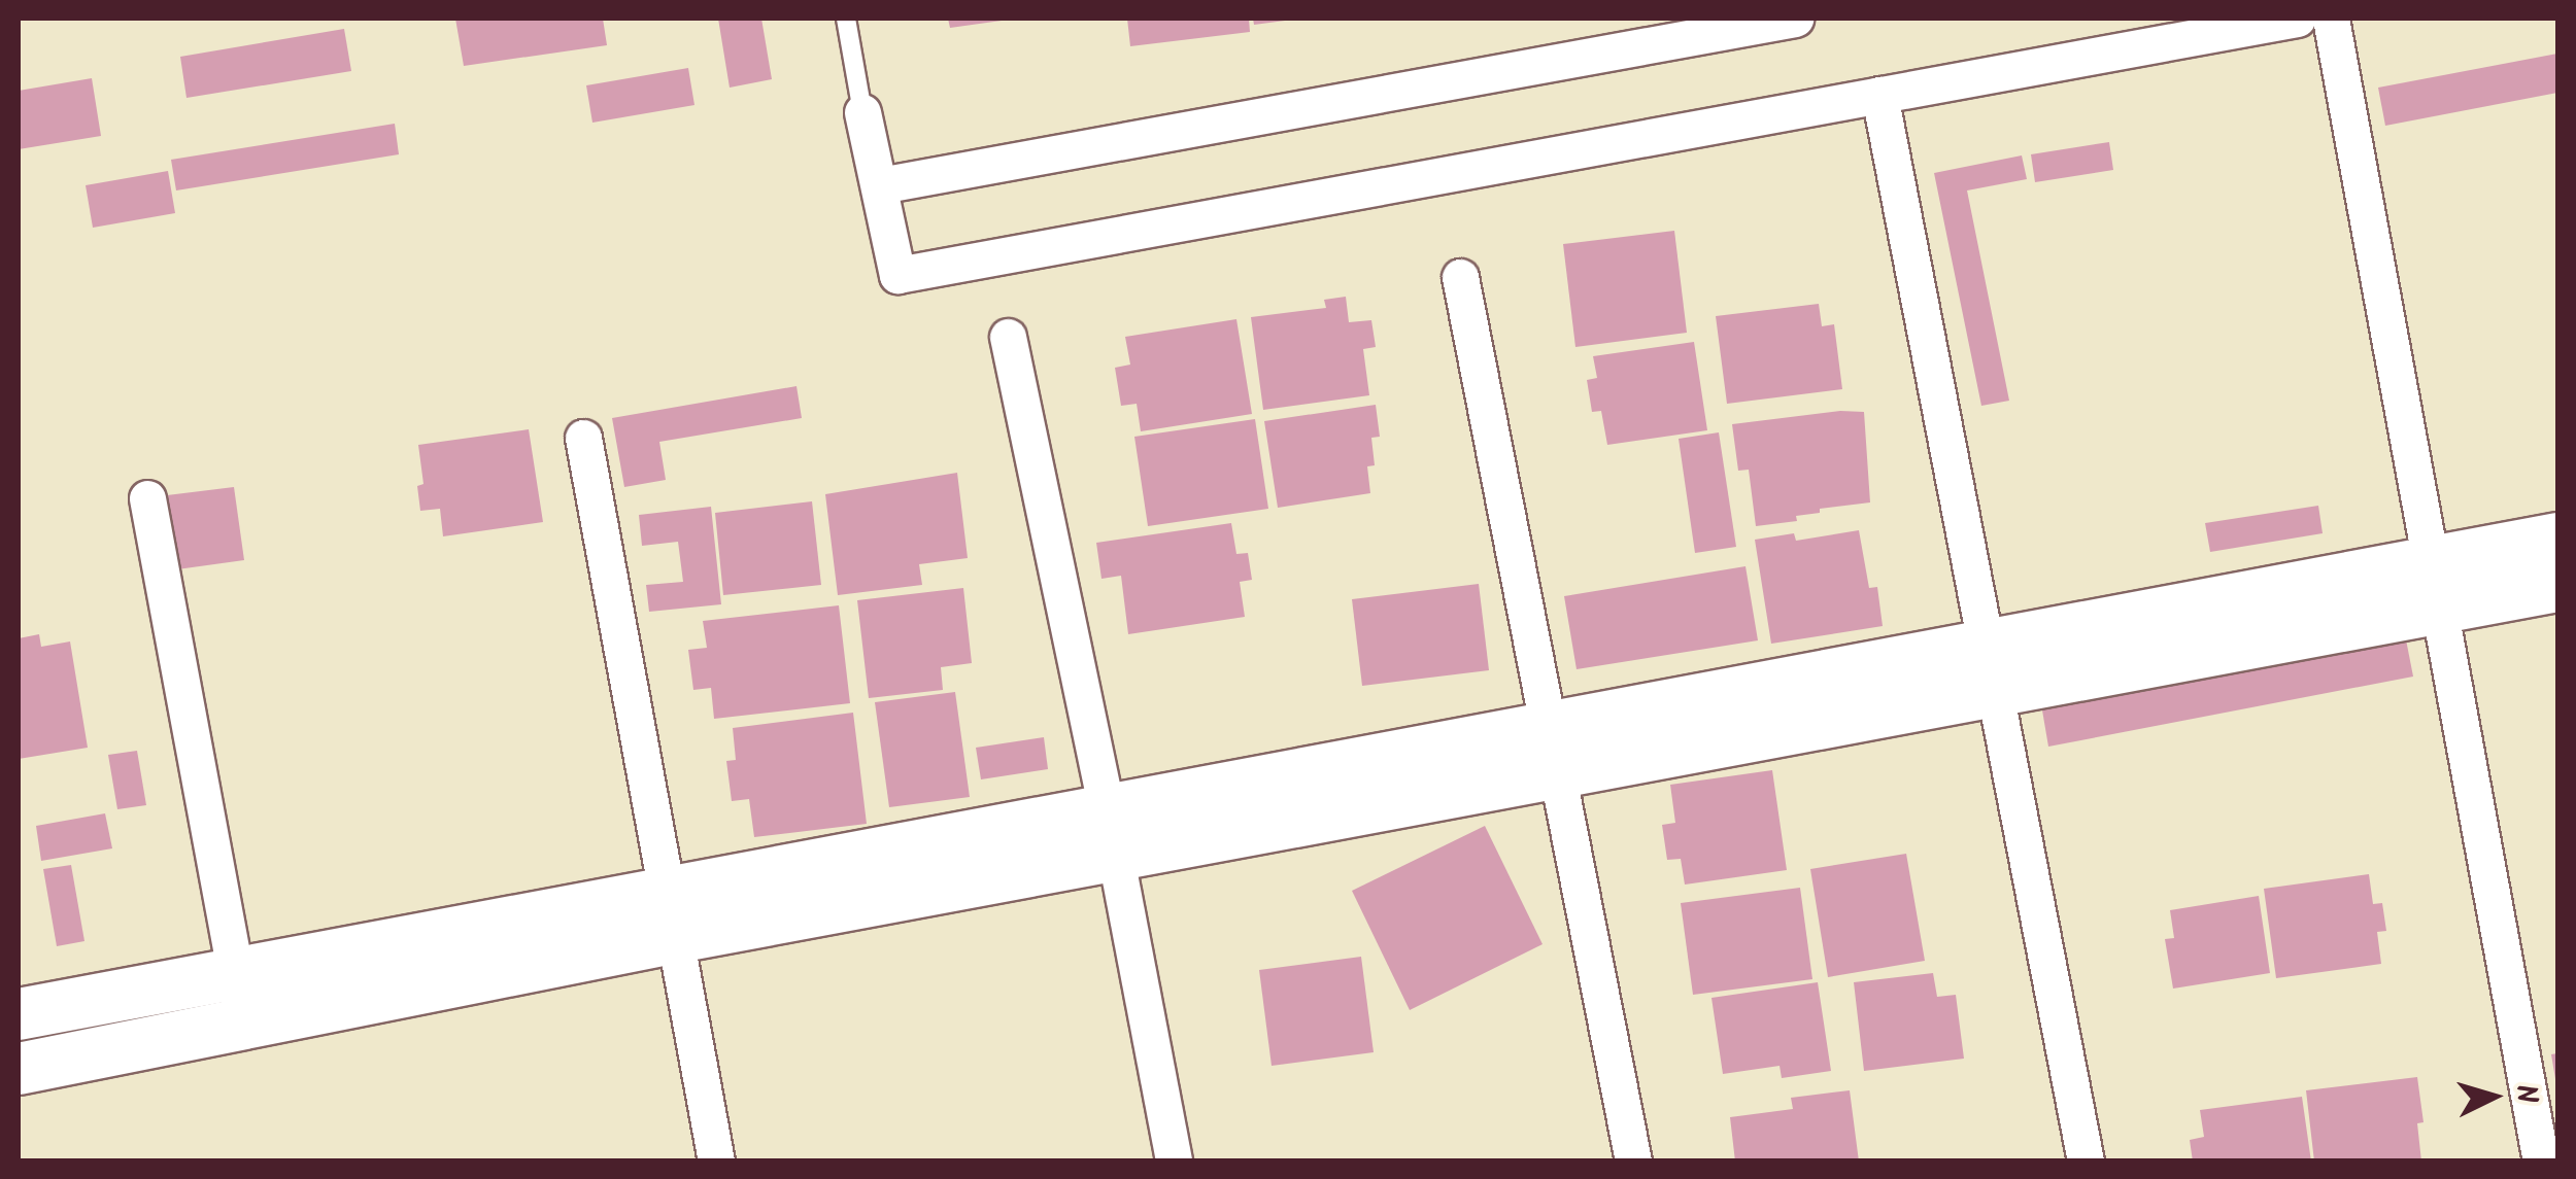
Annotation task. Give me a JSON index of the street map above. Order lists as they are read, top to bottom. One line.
{"north":"right"}
